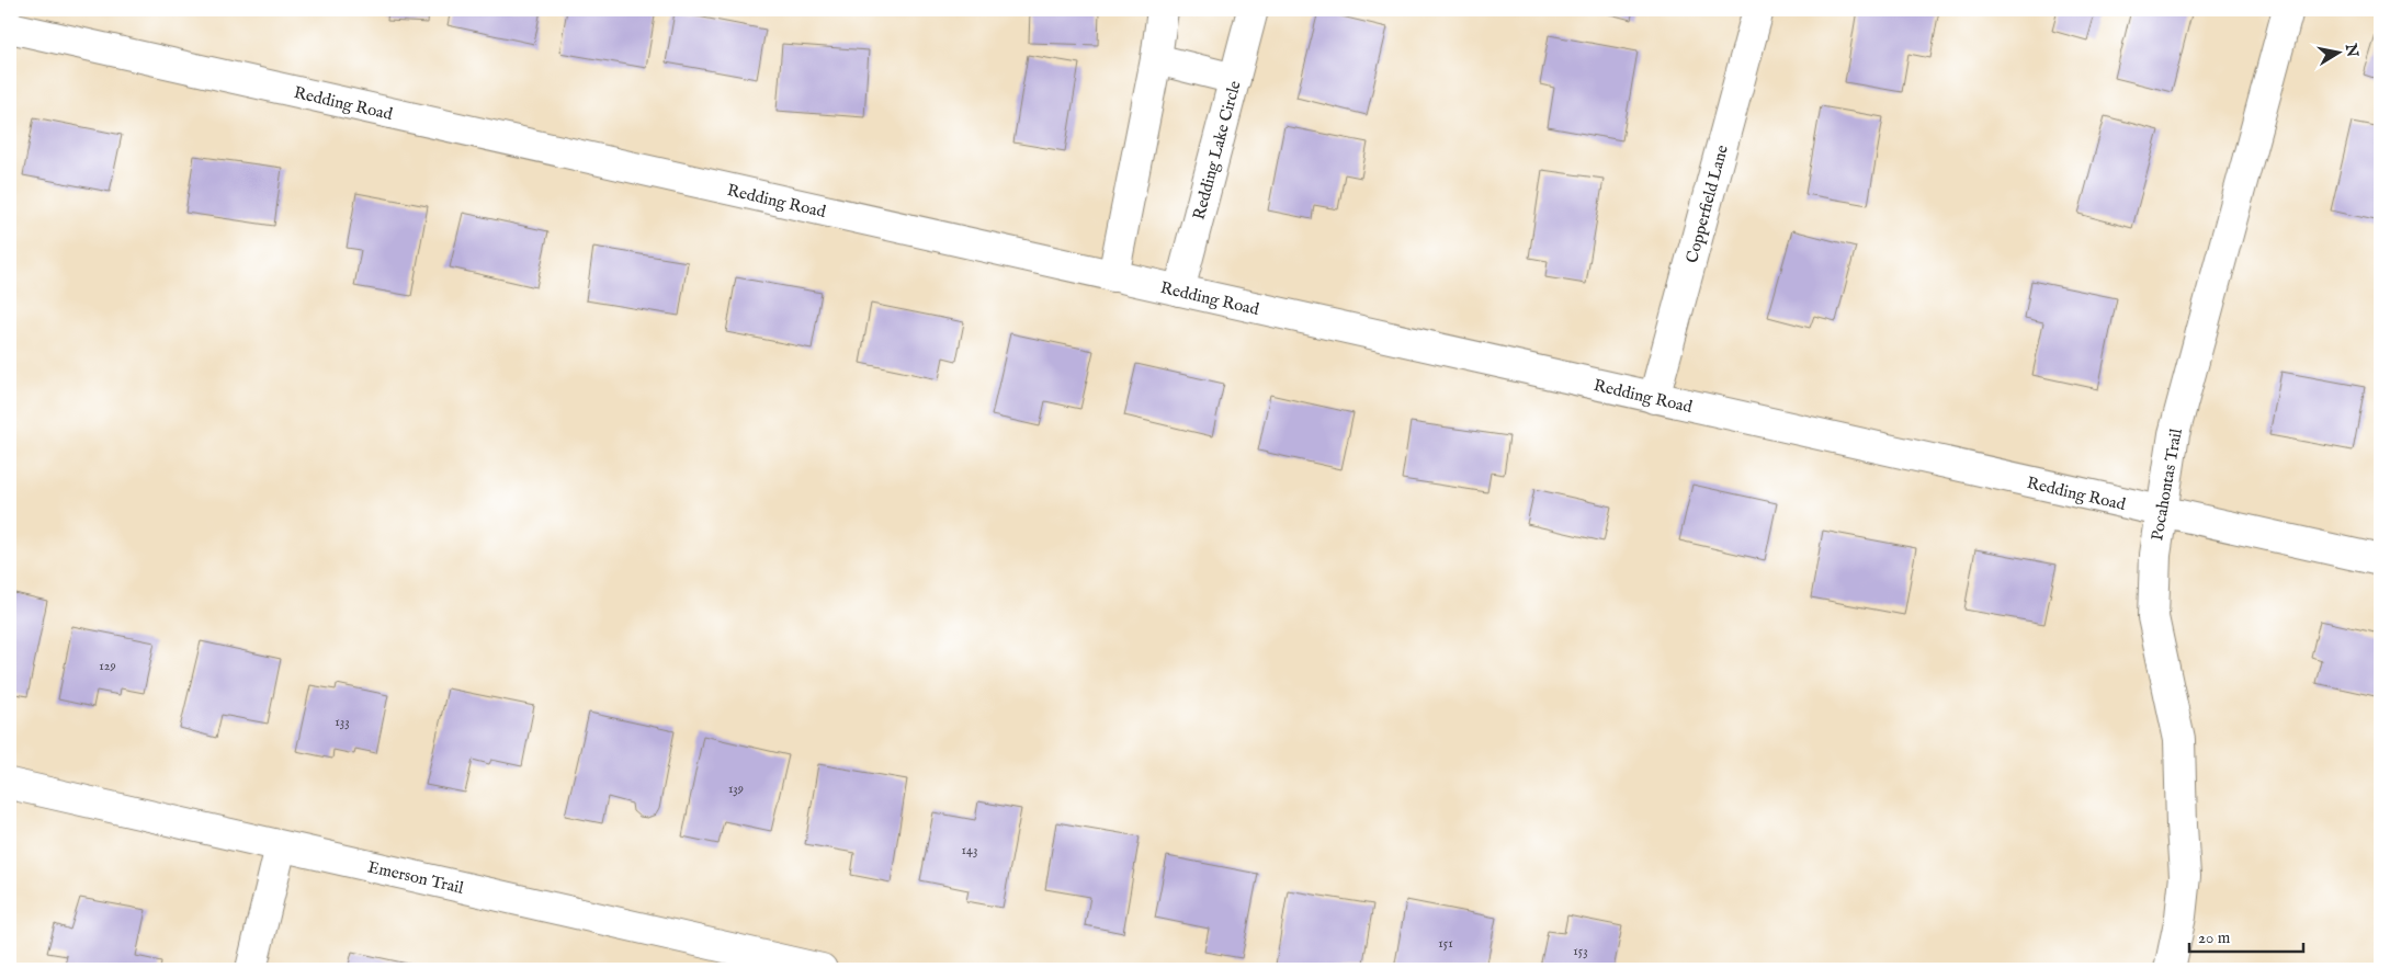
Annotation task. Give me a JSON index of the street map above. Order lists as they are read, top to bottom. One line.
{"streets":{"street":["Redding Road","Redding Lake Circle","Copperfield Lane","Pocahontas Trail","Emerson Trail"]},"crossings":[["Redding Road","Redding Lake Circle"],["Redding Road","Copperfield Lane"],["Redding Road","Pocahontas Trail"]],"house_numbers":["129","133","139","143","151","153"],"scale_bar":"20 m","north":"right"}
